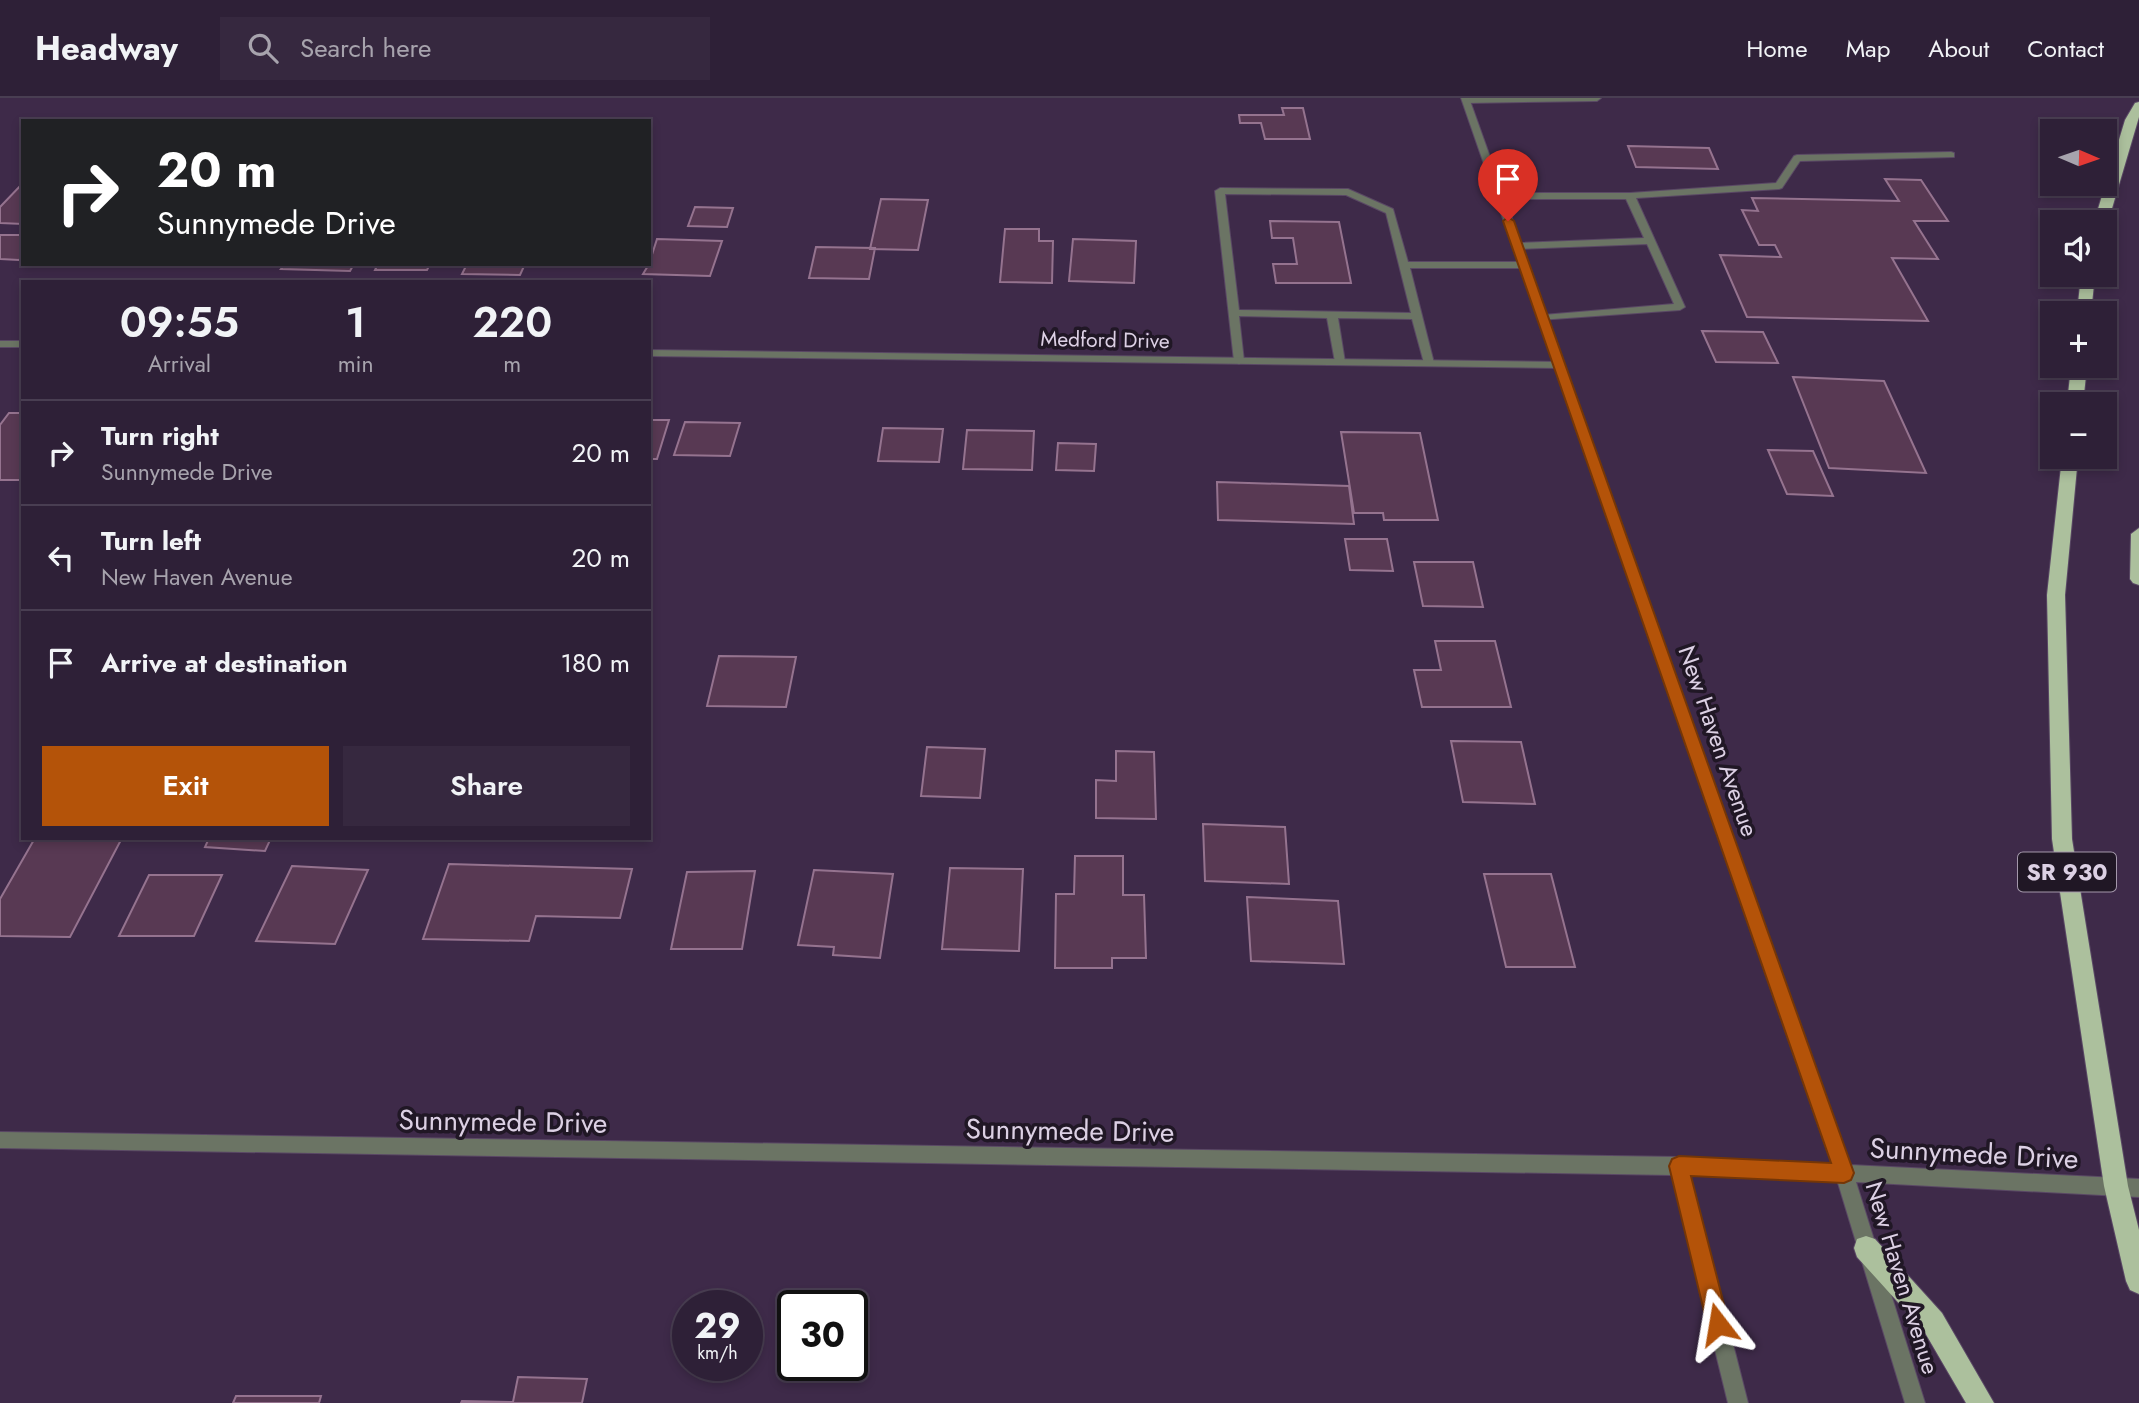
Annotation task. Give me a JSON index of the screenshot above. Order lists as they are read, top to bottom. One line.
{"streets":{"highway":["SR 930"],"street":["Medford Drive","New Haven Avenue","Sunnymede Drive"]},"crossings":[["Medford Drive","New Haven Avenue"],["New Haven Avenue","Sunnymede Drive"],["SR 930","Sunnymede Drive"]],"north":"right","page":{"header":"Headway","search":"Search here","nav":["Home","Map","About","Contact"],"map_buttons":["+","−"],"turn":["20 m","Sunnymede Drive"],"eta":["09:55","Arrival","1","min","220","m"],"list":[{"name":"Turn right","note":"Sunnymede Drive","value":"20 m"},{"name":"Turn left","note":"New Haven Avenue","value":"20 m"},{"name":"Arrive at destination","value":"180 m"}],"buttons":["Exit","Share"],"speed":"29 km/h","limit":"30"}}
